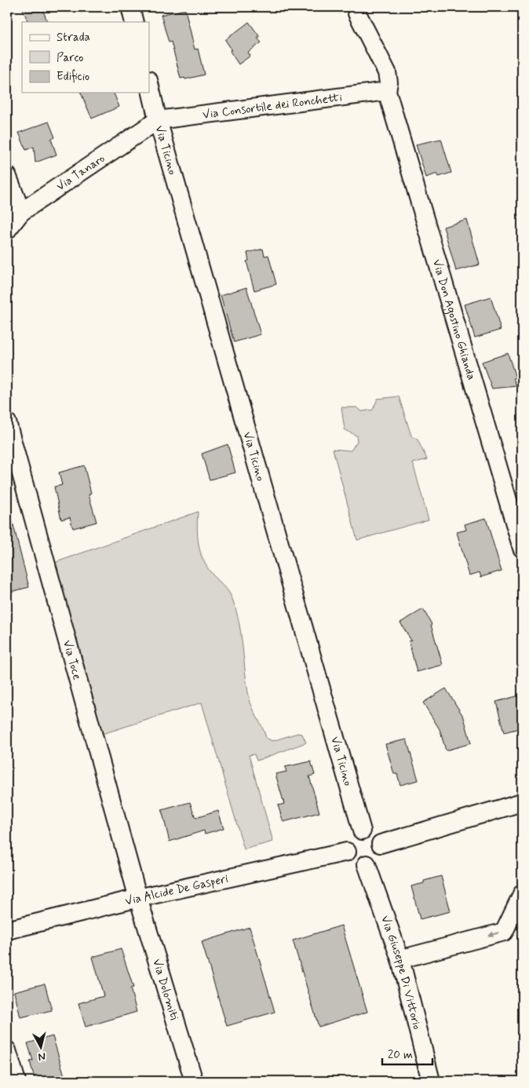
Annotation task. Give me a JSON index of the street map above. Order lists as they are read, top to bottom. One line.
{"streets":{"street":["Via Consortile dei Ronchetti","Via Ticino","Via Tanaro","Via Don Agostino Ghianda","Via Toce","Via Alcide De Gasperi","Via Giuseppe Di Vittorio","Via Dolomiti"]},"crossings":[["Via Consortile dei Ronchetti","Via Ticino"],["Via Consortile dei Ronchetti","Via Tanaro"],["Via Consortile dei Ronchetti","Via Don Agostino Ghianda"],["Via Ticino","Via Tanaro"],["Via Ticino","Via Alcide De Gasperi"],["Via Ticino","Via Giuseppe Di Vittorio"],["Via Toce","Via Alcide De Gasperi"],["Via Toce","Via Dolomiti"],["Via Alcide De Gasperi","Via Giuseppe Di Vittorio"],["Via Alcide De Gasperi","Via Dolomiti"]],"legend":["Strada","Parco","Edificio"],"scale_bar":"20 m","north":"bottom"}
